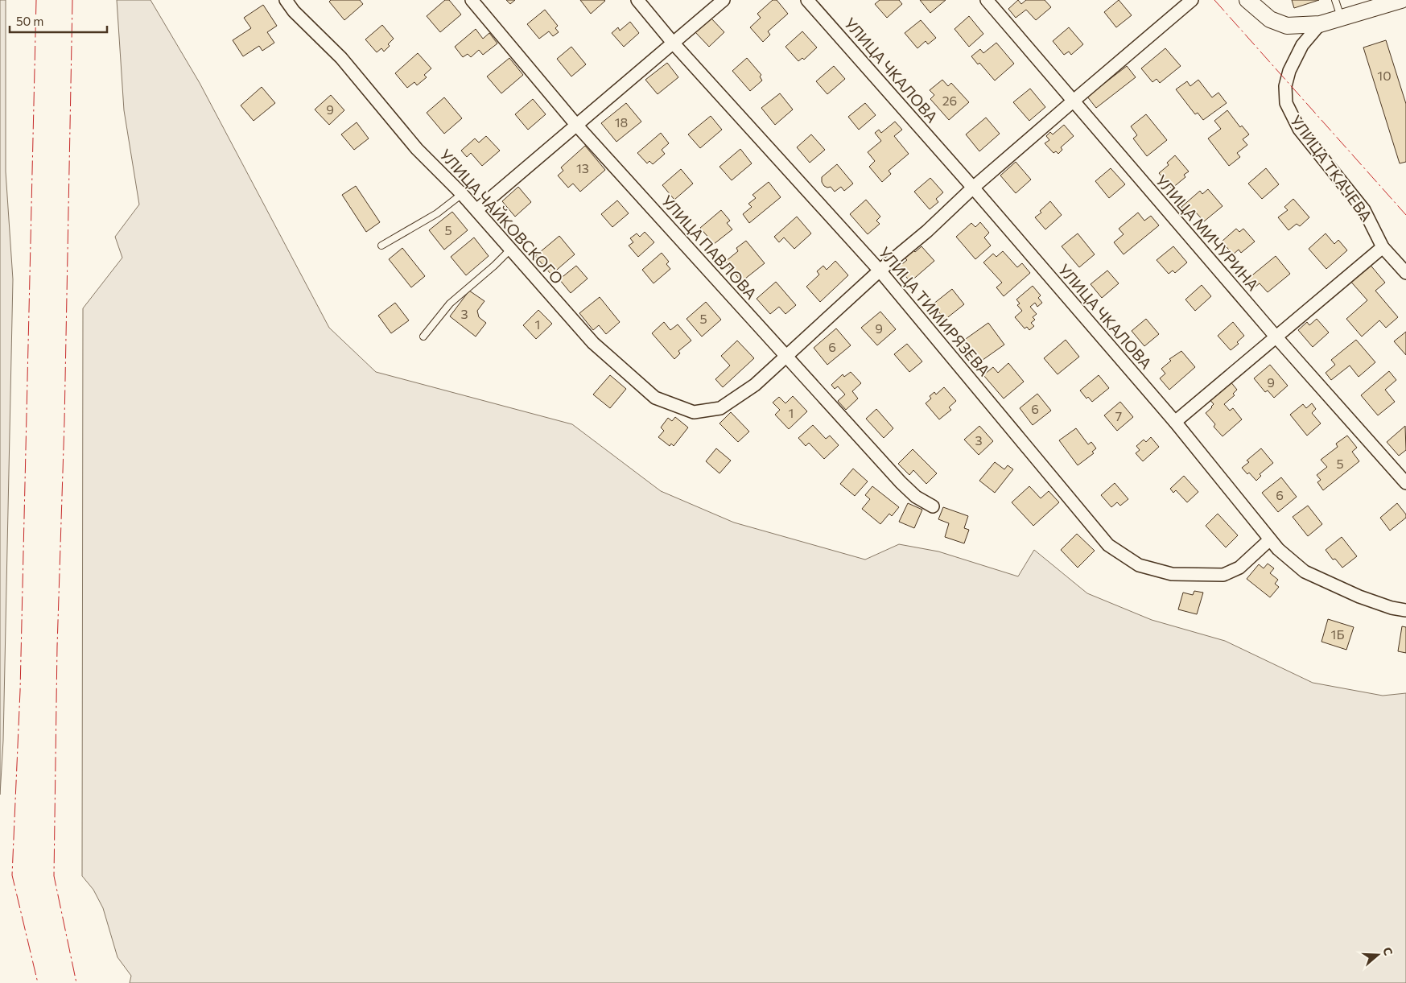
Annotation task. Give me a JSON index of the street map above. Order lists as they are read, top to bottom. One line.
{"streets":{"street":["УЛИЦА ЧКАЛОВА","УЛИЦА ТКАЧЕВА","УЛИЦА ЧАЙКОВСКОГО","УЛИЦА МИЧУРИНА","УЛИЦА ПАВЛОВА","УЛИЦА ТИМИРЯЗЕВА"]},"crossings":[["УЛИЦА ЧКАЛОВА","УЛИЦА ТИМИРЯЗЕВА"],["УЛИЦА ЧАЙКОВСКОГО","УЛИЦА ПАВЛОВА"]],"house_numbers":["10","26","9","18","13","5","3","5","1","9","6","9","6","1","7","3","5","6","1Б"],"scale_bar":"50 m","north":"right"}
